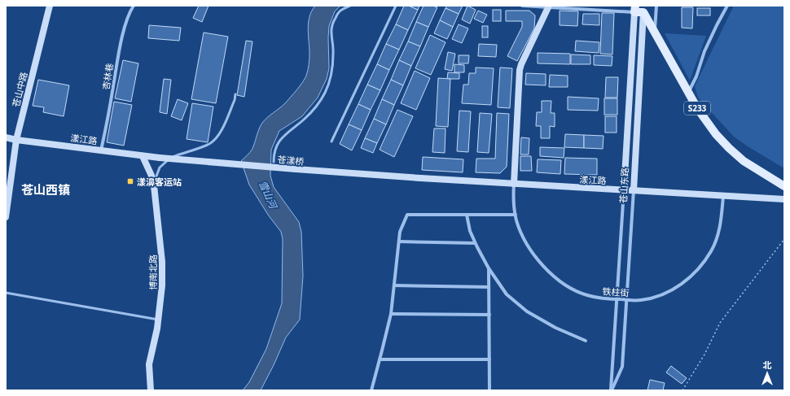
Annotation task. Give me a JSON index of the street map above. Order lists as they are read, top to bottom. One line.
{"streets":{"main road":["苍山中路","S233","漾江路","苍漾桥","苍山东路","博南北路"],"street":["杏林巷","铁柱街"]},"crossings":[["杏林巷","漾江路"],["苍山中路","漾江路"],["S233","苍山东路"],["漾江路","苍漾桥"],["漾江路","苍山东路"],["漾江路","博南北路"],["漾江路","铁柱街"],["苍山东路","铁柱街"]],"districts":["苍山西镇"],"water":["雪山河"],"places":{"transit":["漾濞客运站"]},"north":"top"}
